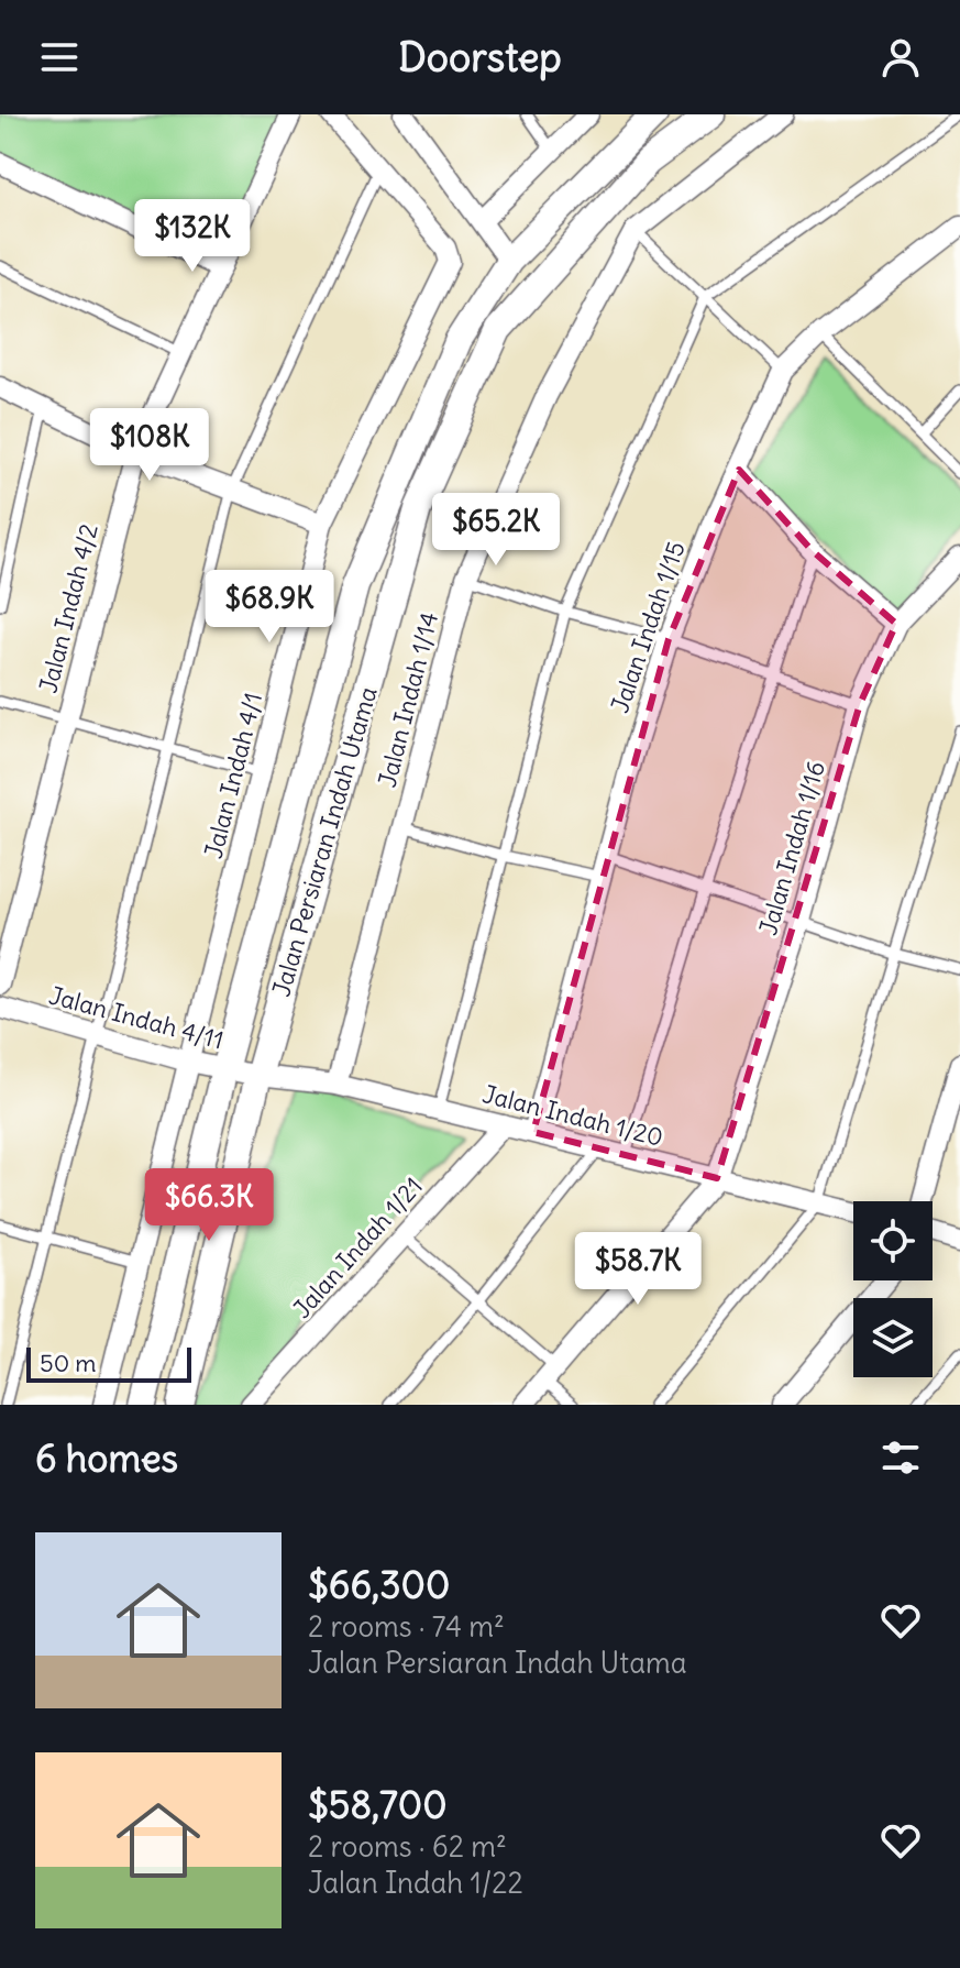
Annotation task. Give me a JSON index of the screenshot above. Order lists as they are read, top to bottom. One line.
{"streets":{"main road":["Jalan Persiaran Indah Utama"],"street":["Jalan Indah 4/2","Jalan Indah 1/15","Jalan Indah 1/14","Jalan Indah 4/1","Jalan Indah 1/16","Jalan Indah 4/11","Jalan Indah 1/20","Jalan Indah 1/21"]},"crossings":[["Jalan Indah 1/15","Jalan Indah 1/20"],["Jalan Indah 1/14","Jalan Indah 1/20"],["Jalan Indah 4/1","Jalan Indah 4/11"],["Jalan Persiaran Indah Utama","Jalan Indah 4/11"],["Jalan Persiaran Indah Utama","Jalan Indah 1/20"],["Jalan Indah 1/16","Jalan Indah 1/20"],["Jalan Indah 4/11","Jalan Indah 1/20"],["Jalan Indah 1/20","Jalan Indah 1/21"]],"scale_bar":"50 m","page":{"header":"Doorstep","price":["$132K","$108K","$65.2K","$68.9K","$66.3K","$58.7K"],"scale":"50 m","heading":"6 homes","list":[{"name":"$66,300","note":"2 rooms · 74 m² · Jalan Persiaran Indah Utama"},{"name":"$58,700","note":"2 rooms · 62 m² · Jalan Indah 1/22"}]}}
